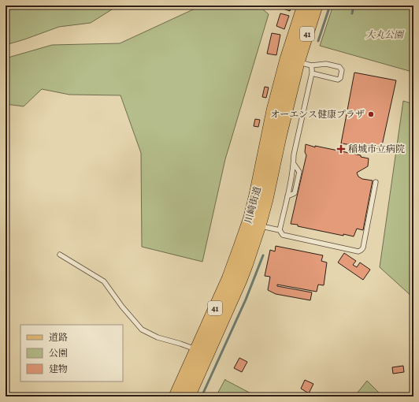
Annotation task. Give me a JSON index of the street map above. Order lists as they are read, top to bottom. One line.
{"streets":{"main road":["41","川崎街道"]},"parks":["大丸公園"],"places":{"other":["オーエンス健康プラザ"],"health":["稲城市立病院"]},"legend":["道路","公園","建物"]}
